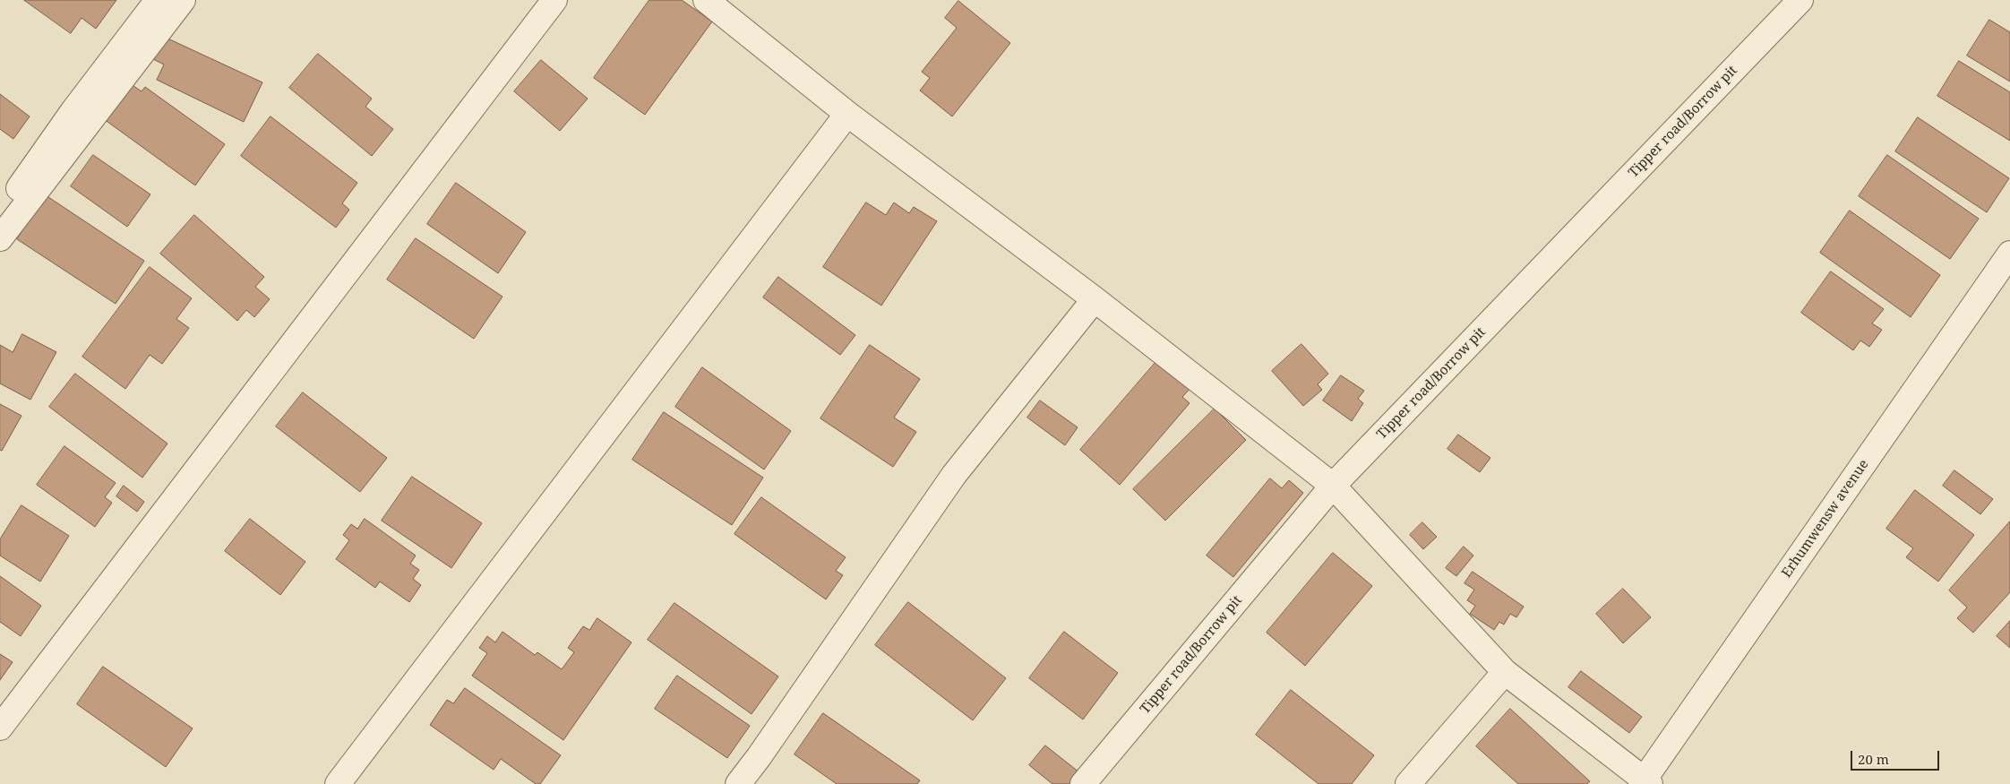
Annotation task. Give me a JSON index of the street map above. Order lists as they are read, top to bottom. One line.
{"streets":{"street":["Tipper road/Borrow pit","Erhumwensw avenue"]},"scale_bar":"20 m"}
